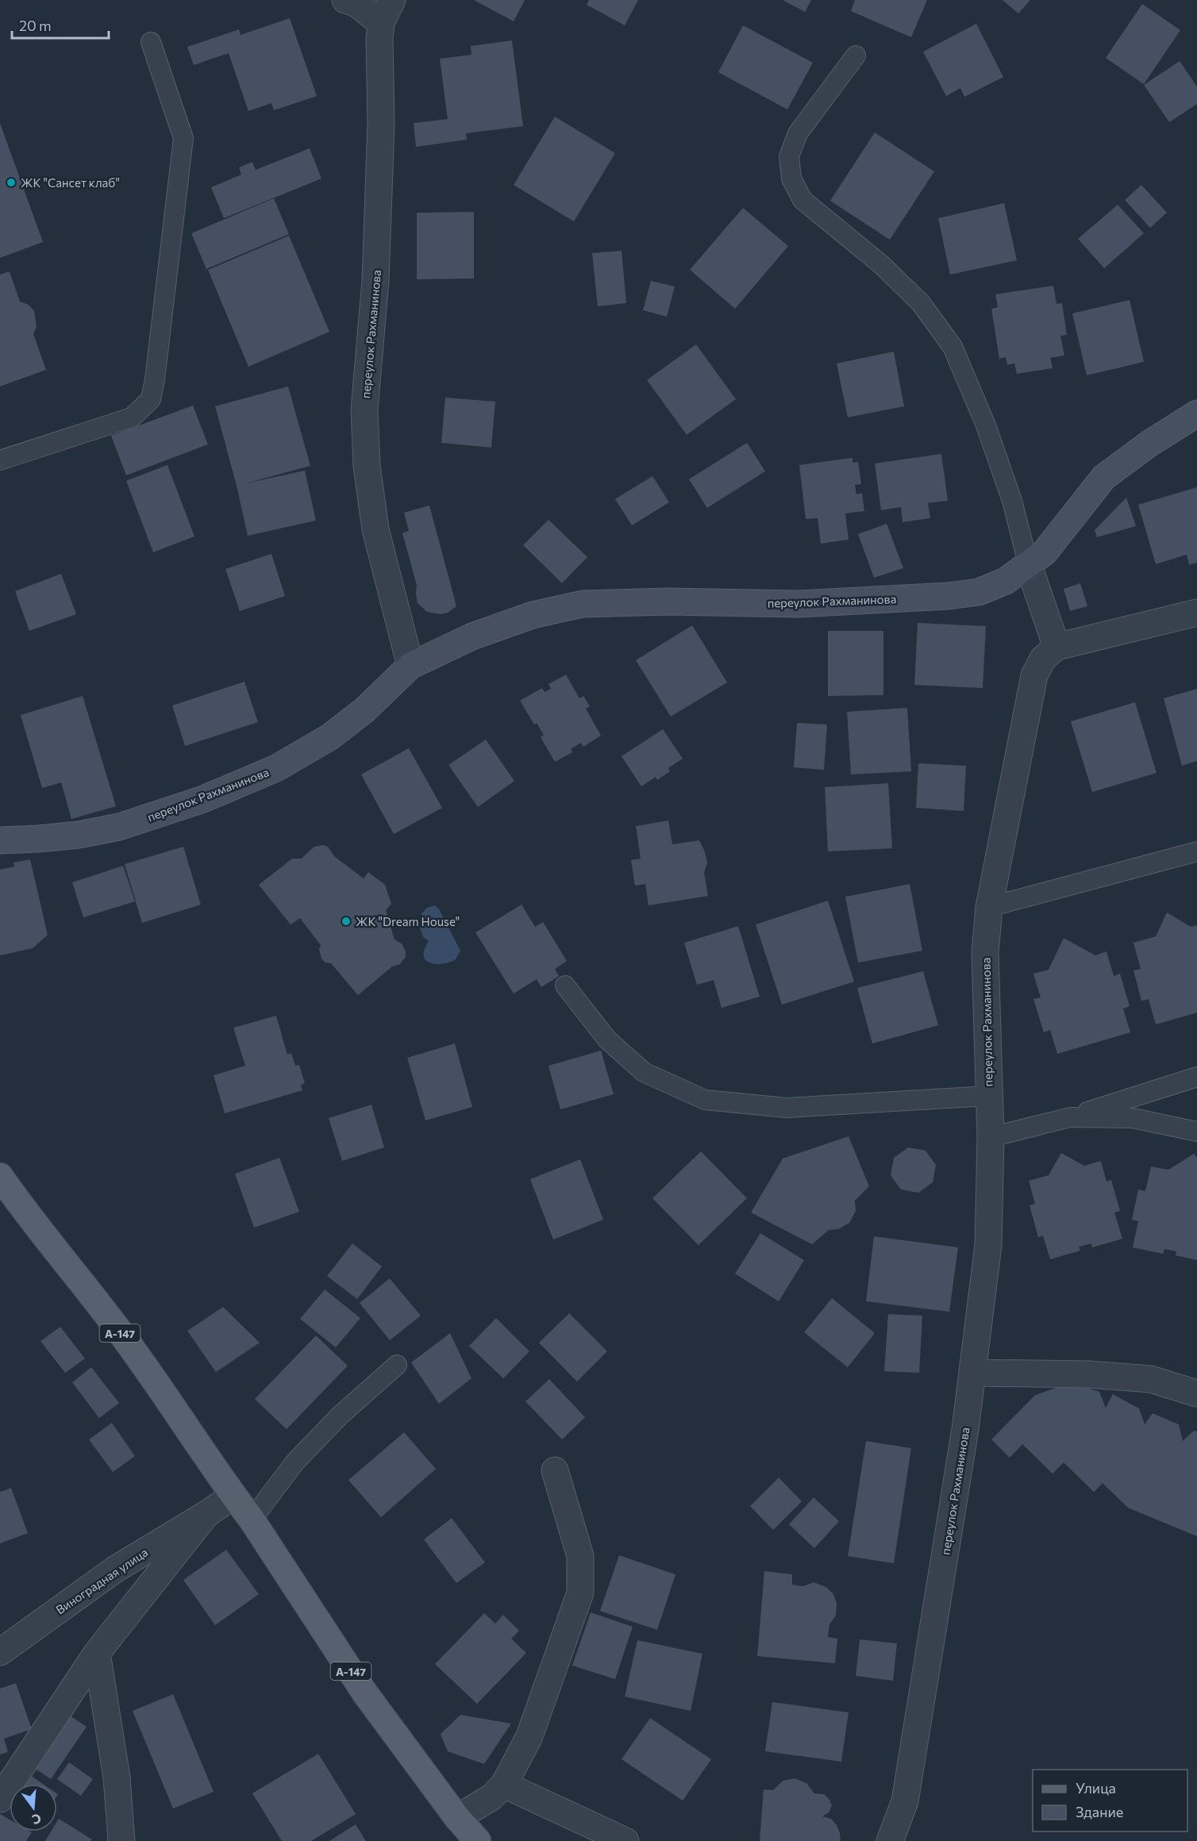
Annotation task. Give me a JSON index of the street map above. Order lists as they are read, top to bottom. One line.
{"streets":{"main road":["А-147"],"street":["переулок Рахманинова","Виноградная улица"]},"crossings":[["А-147","Виноградная улица"]],"places":["ЖК \"Сансет клаб\"","ЖК \"Dream House\""],"legend":["Улица","Здание"],"scale_bar":"20 m","north":"bottom"}
